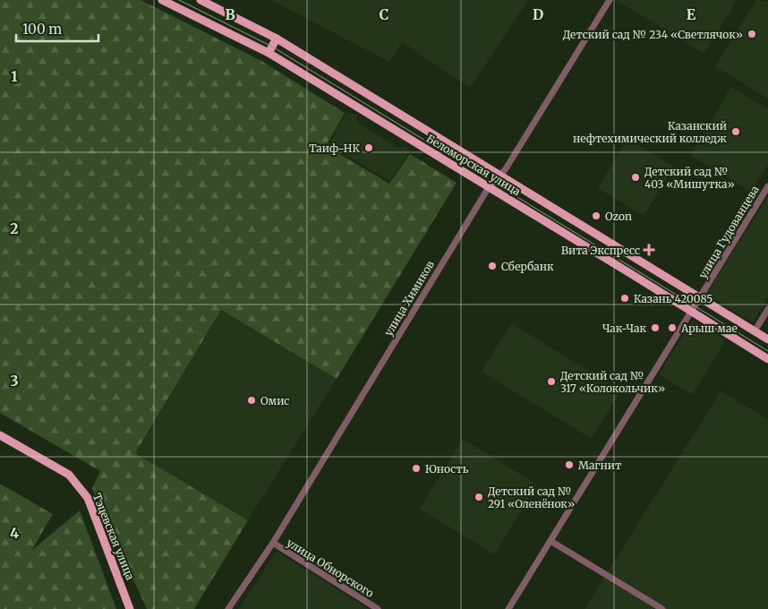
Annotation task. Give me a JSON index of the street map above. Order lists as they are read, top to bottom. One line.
{"streets":{"main road":["Беломорская улица","Тэцевская улица"],"street":["улица Гудованцева","улица Химиков","улица Обнорского"]},"crossings":[["Беломорская улица","улица Гудованцева"],["Беломорская улица","улица Химиков"],["улица Химиков","улица Обнорского"]],"places":{"other":["Детский сад № 234 «Светлячок»","Казанский нефтехимический колледж","Таиф-НК","Детский сад № 403 «Мишутка»","Ozon","Сбербанк","Казань 420085","Чак-Чак","Арыш мае","Детский сад № 317 «Колокольчик»","Омис","Магнит","Юность","Детский сад № 291 «Оленёнок»"],"health":["Вита Экспресс"]},"scale_bar":"100 m","grid":{"columns":["B","C","D","E"],"rows":["1","2","3","4"]}}
